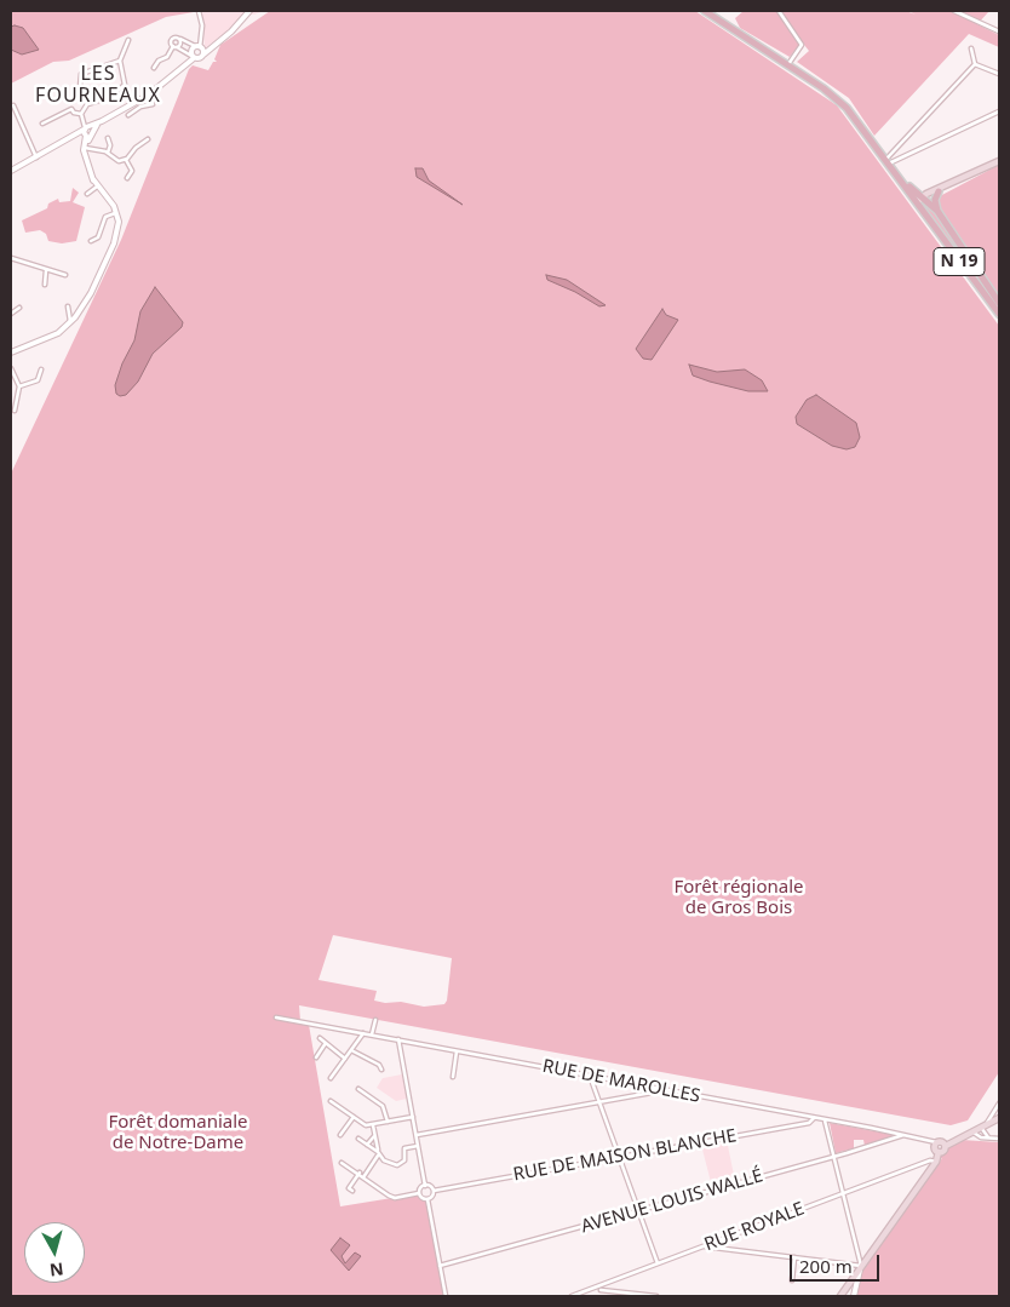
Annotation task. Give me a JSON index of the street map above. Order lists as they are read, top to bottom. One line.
{"streets":{"main road":["N 19"],"street":["RUE DE MAROLLES","RUE DE MAISON BLANCHE","AVENUE LOUIS WALLÉ","RUE ROYALE"]},"crossings":[["RUE DE MAROLLES","RUE DE MAISON BLANCHE"],["RUE DE MAROLLES","AVENUE LOUIS WALLÉ"]],"districts":["LES FOURNEAUX"],"parks":["Forêt régionale de Gros Bois","Forêt domaniale de Notre-Dame"],"scale_bar":"200 m","north":"bottom"}
